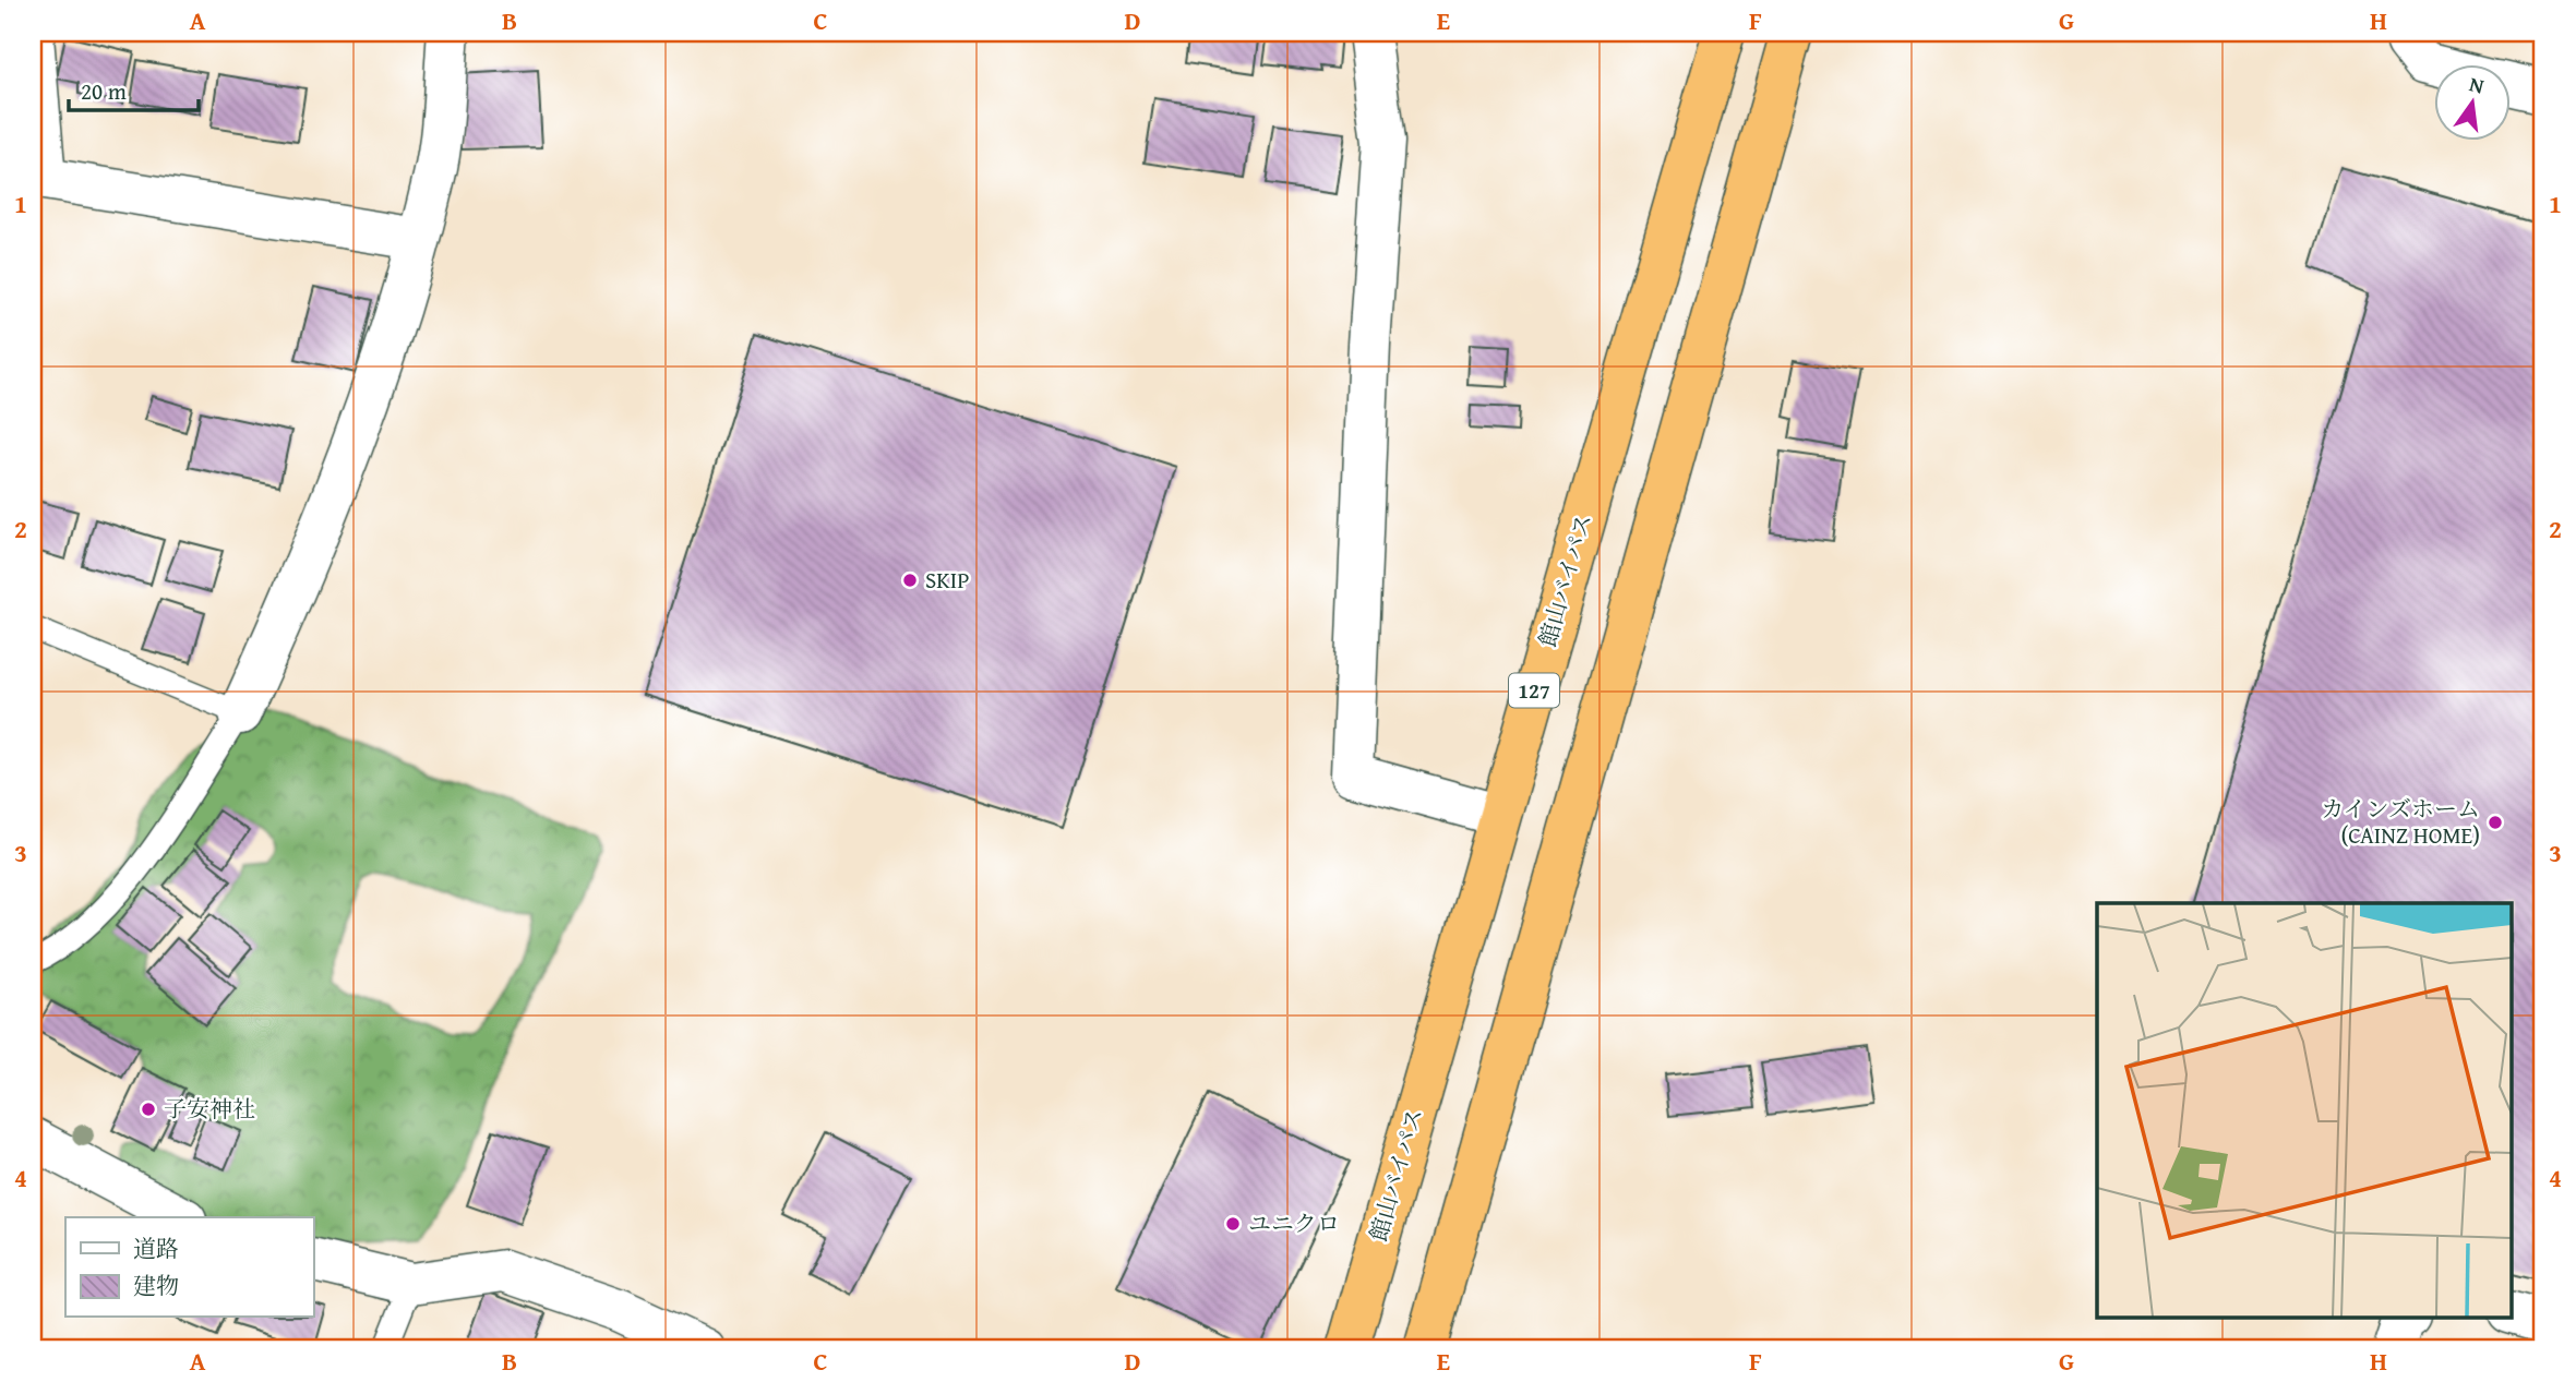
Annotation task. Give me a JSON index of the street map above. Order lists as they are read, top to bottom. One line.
{"streets":{"highway":["館山バイパス","127"]},"places":["SKIP","カインズホーム (CAINZ HOME)","子安神社","ユニクロ"],"legend":["道路","建物"],"scale_bar":"20 m","north":"top","grid":{"columns":["A","B","C","D","E","F","G","H"],"rows":["1","2","3","4"]}}
